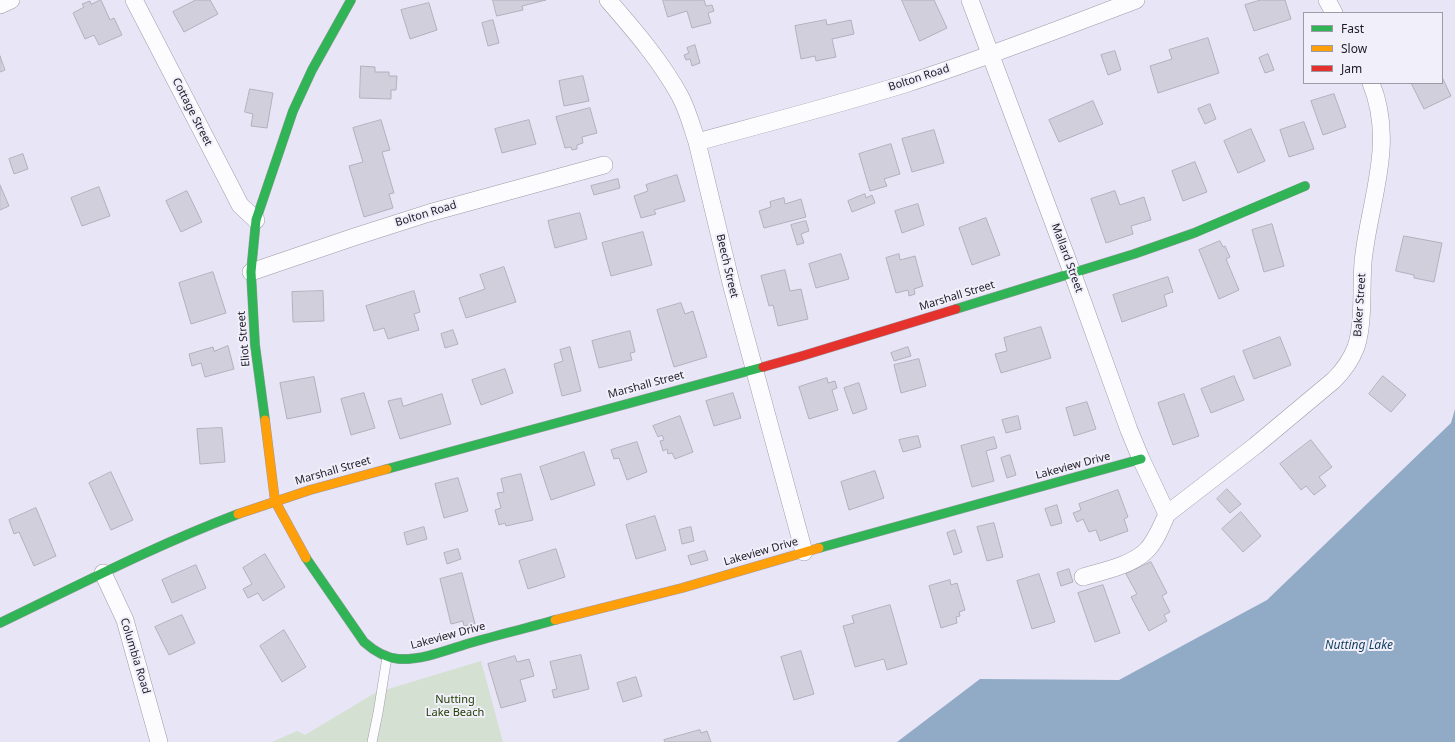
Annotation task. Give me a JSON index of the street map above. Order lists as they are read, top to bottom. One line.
{"streets":{"street":["Bolton Road","Cottage Street","Mallard Street","Beech Street","Marshall Street","Baker Street","Eliot Street","Lakeview Drive","Columbia Road"]},"crossings":[["Bolton Road","Mallard Street"],["Bolton Road","Beech Street"],["Bolton Road","Eliot Street"],["Cottage Street","Eliot Street"],["Mallard Street","Marshall Street"],["Mallard Street","Baker Street"],["Mallard Street","Lakeview Drive"],["Beech Street","Marshall Street"],["Beech Street","Lakeview Drive"],["Marshall Street","Eliot Street"],["Marshall Street","Columbia Road"],["Eliot Street","Lakeview Drive"]],"water":["Nutting Lake"],"parks":["Nutting Lake Beach"],"legend":["Fast","Slow","Jam"]}
